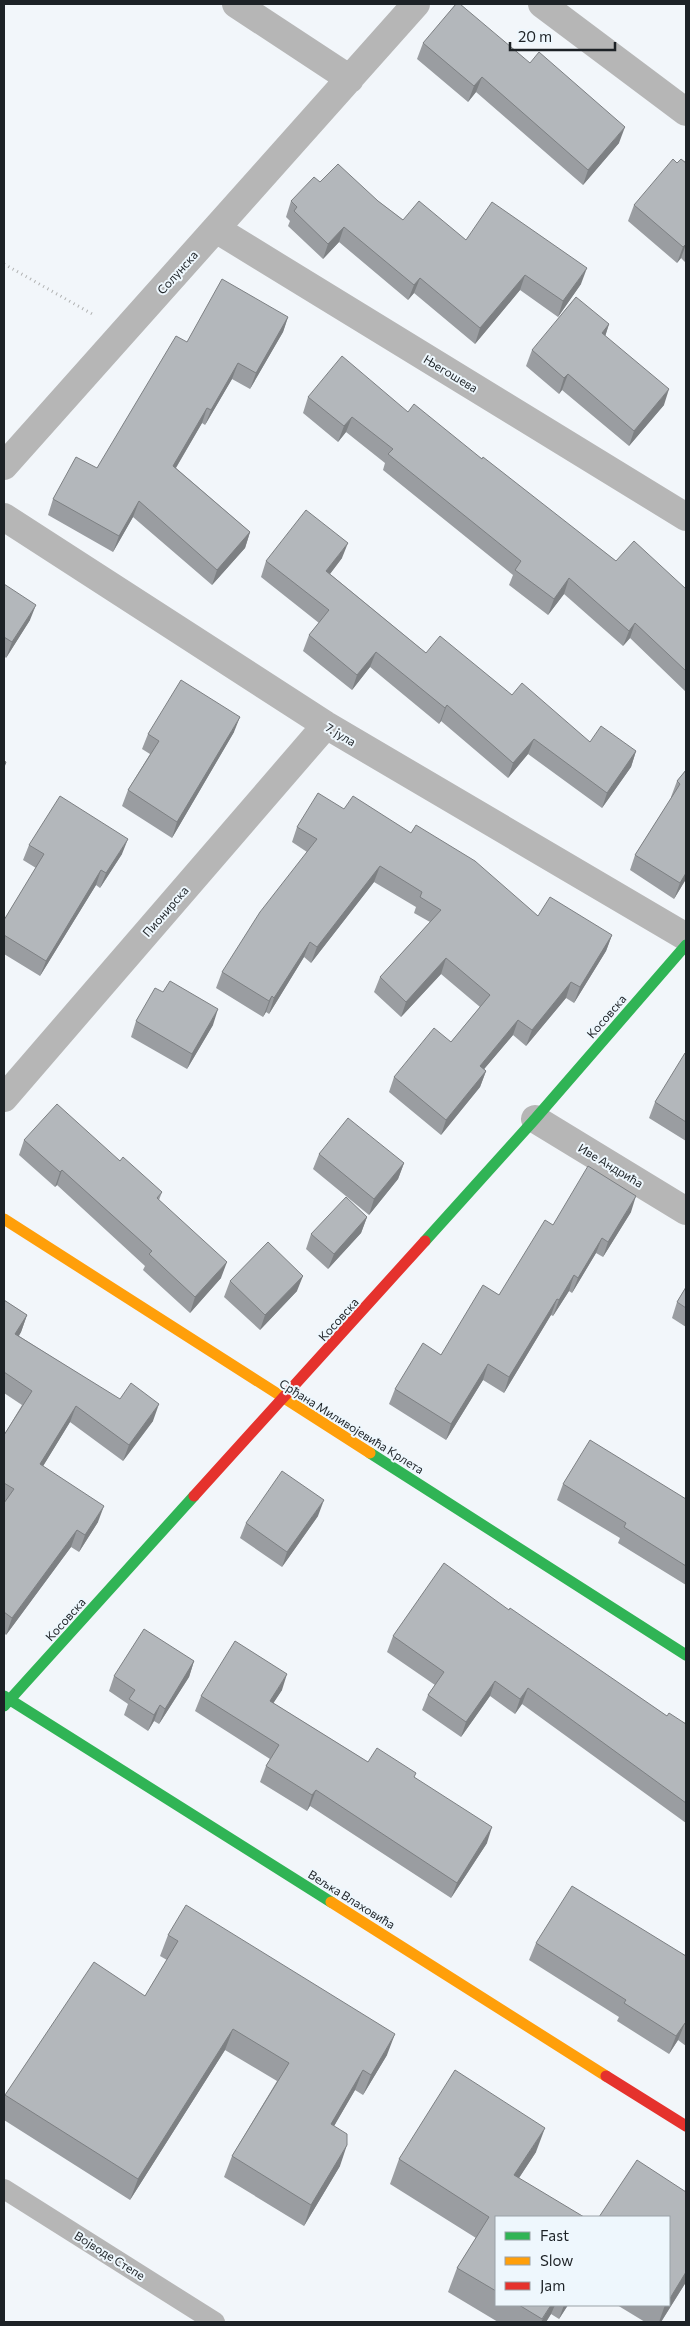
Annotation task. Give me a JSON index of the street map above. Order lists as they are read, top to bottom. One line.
{"streets":{"street":["Солунска","Његошева","7. јула","Пионирска","Косовска","Иве Андрића","Срђана Миливојевића Крлета","Вељка Влаховића"],"lane":["Војводе Степе"]},"crossings":[["Солунска","Његошева"],["7. јула","Пионирска"],["Косовска","Иве Андрића"],["Косовска","Срђана Миливојевића Крлета"],["Косовска","Вељка Влаховића"]],"legend":["Fast","Slow","Jam"],"scale_bar":"20 m"}
